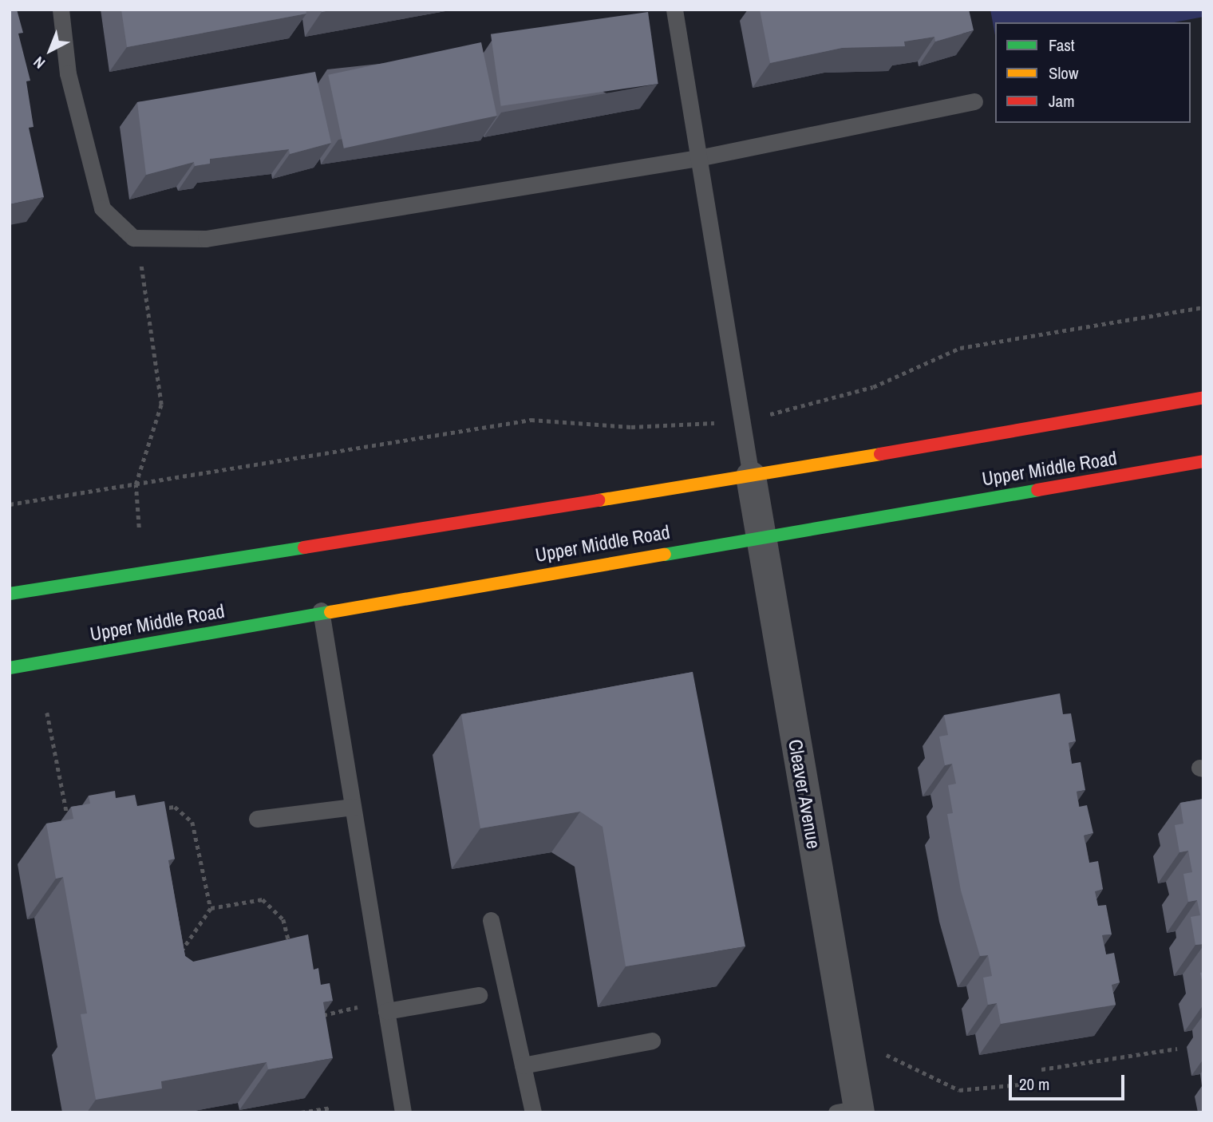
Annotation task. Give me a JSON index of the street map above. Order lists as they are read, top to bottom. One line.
{"streets":{"main road":["Upper Middle Road"],"street":["Cleaver Avenue"]},"crossings":[["Upper Middle Road","Cleaver Avenue"]],"legend":["Fast","Slow","Jam"],"scale_bar":"20 m","north":"bottom left"}
